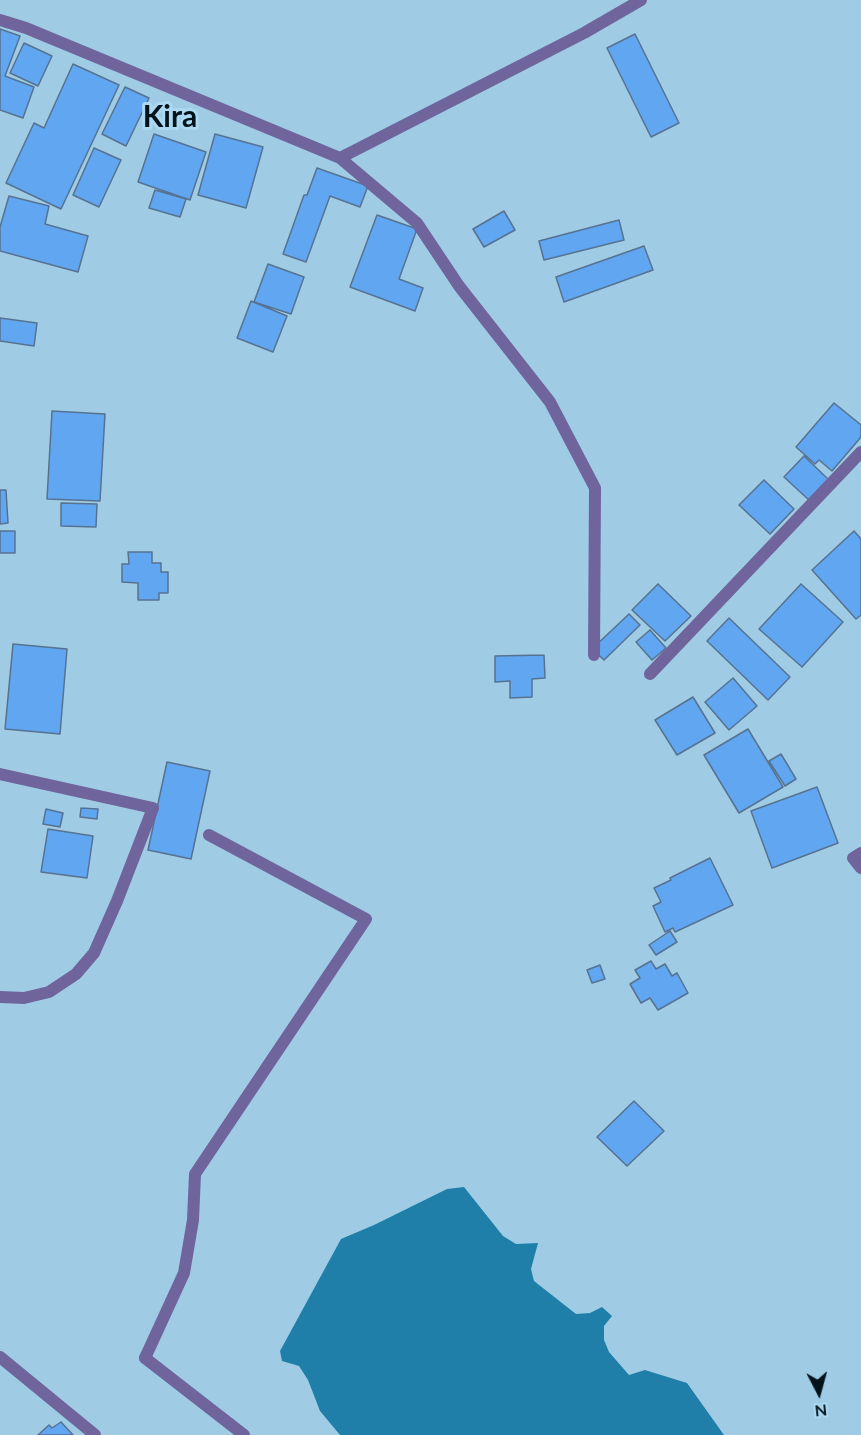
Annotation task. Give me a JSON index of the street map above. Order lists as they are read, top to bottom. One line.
{"districts":["Kira"],"north":"bottom"}
